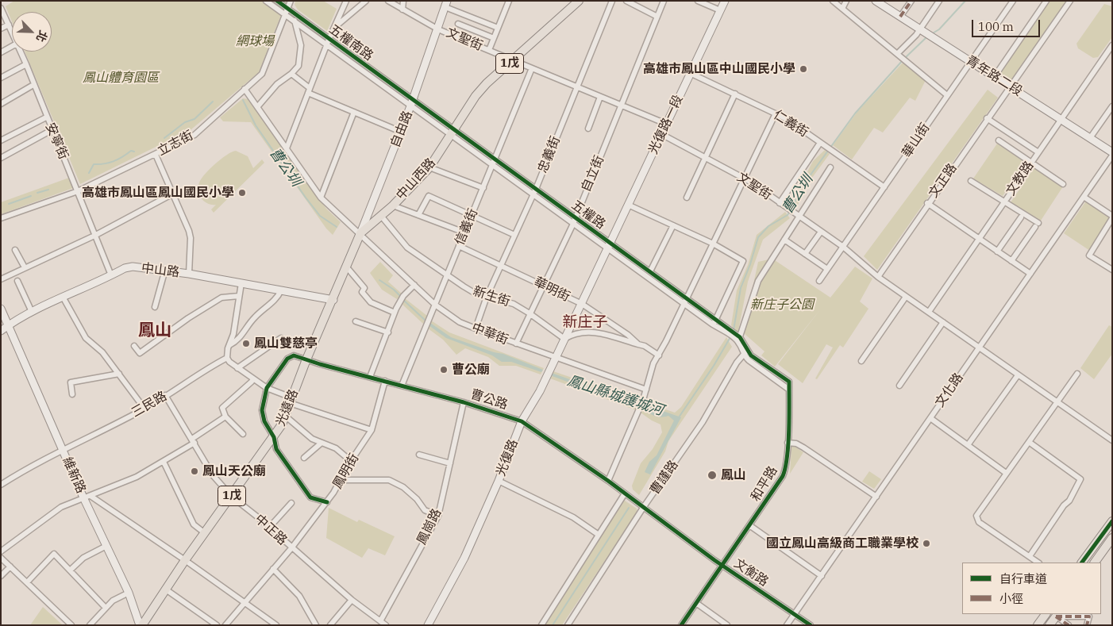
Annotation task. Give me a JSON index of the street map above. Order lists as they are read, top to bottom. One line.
{"streets":{"main road":["1戊","中山西路","光遠路"],"street":["文聖街","五權南路","青年路二段","仁義街","光復路一段","自由路","華山街","安寧街","立志街","忠義街","自立街","文教路","文正路","五權路","信義街","中山路","華明街","新生街","中華街","文化路","曹公路","三民路","光復路","鳳明街","維新路","曹謹路","和平路","鳳崗路","中正路","文衡路"]},"crossings":[["文聖街","光復路一段"],["文聖街","自由路"],["文聖街","華山街"],["文聖街","忠義街"],["文聖街","自立街"],["文聖街","文教路"],["文聖街","中山西路"],["文聖街","文正路"],["文聖街","信義街"],["文聖街","文化路"],["五權南路","自由路"],["五權南路","立志街"],["五權南路","五權路"],["青年路二段","華山街"],["青年路二段","文教路"],["青年路二段","文正路"],["仁義街","光復路一段"],["仁義街","華山街"],["光復路一段","五權路"],["光復路一段","光復路"],["自由路","中山西路"],["自由路","五權路"],["自由路","中華街"],["自由路","光遠路"],["安寧街","立志街"],["安寧街","中山路"],["立志街","中華街"],["忠義街","五權路"],["忠義街","華明街"],["忠義街","新生街"],["忠義街","中華街"],["自立街","五權路"],["自立街","華明街"],["自立街","新生街"],["自立街","中華街"],["中山西路","五權路"],["中山西路","新生街"],["中山西路","中華街"],["中山西路","光遠路"],["五權路","信義街"],["五權路","光復路"],["五權路","曹謹路"],["信義街","華明街"],["信義街","新生街"],["信義街","中華街"],["信義街","曹公路"],["中山路","光遠路"],["中山路","維新路"],["華明街","光復路"],["新生街","光復路"],["中華街","光遠路"],["中華街","光復路"],["文化路","文衡路"],["曹公路","光遠路"],["曹公路","光復路"],["曹公路","鳳明街"],["曹公路","曹謹路"],["曹公路","鳳崗路"],["曹公路","文衡路"],["三民路","維新路"],["三民路","中正路"],["光遠路","維新路"],["光遠路","中正路"],["鳳明街","中正路"],["曹謹路","文衡路"],["和平路","文衡路"],["鳳崗路","中正路"]],"districts":["新庄子","鳳山"],"water":["曹公圳","鳳山縣城護城河"],"parks":["網球場","鳳山體育園區","新庄子公園"],"places":["高雄市鳳山區中山國民小學","高雄市鳳山區鳳山國民小學","鳳山雙慈亭","曹公廟","鳳山天公廟","鳳山","國立鳳山高級商工職業學校"],"legend":["自行車道","小徑"],"scale_bar":"100 m","north":"bottom right"}
